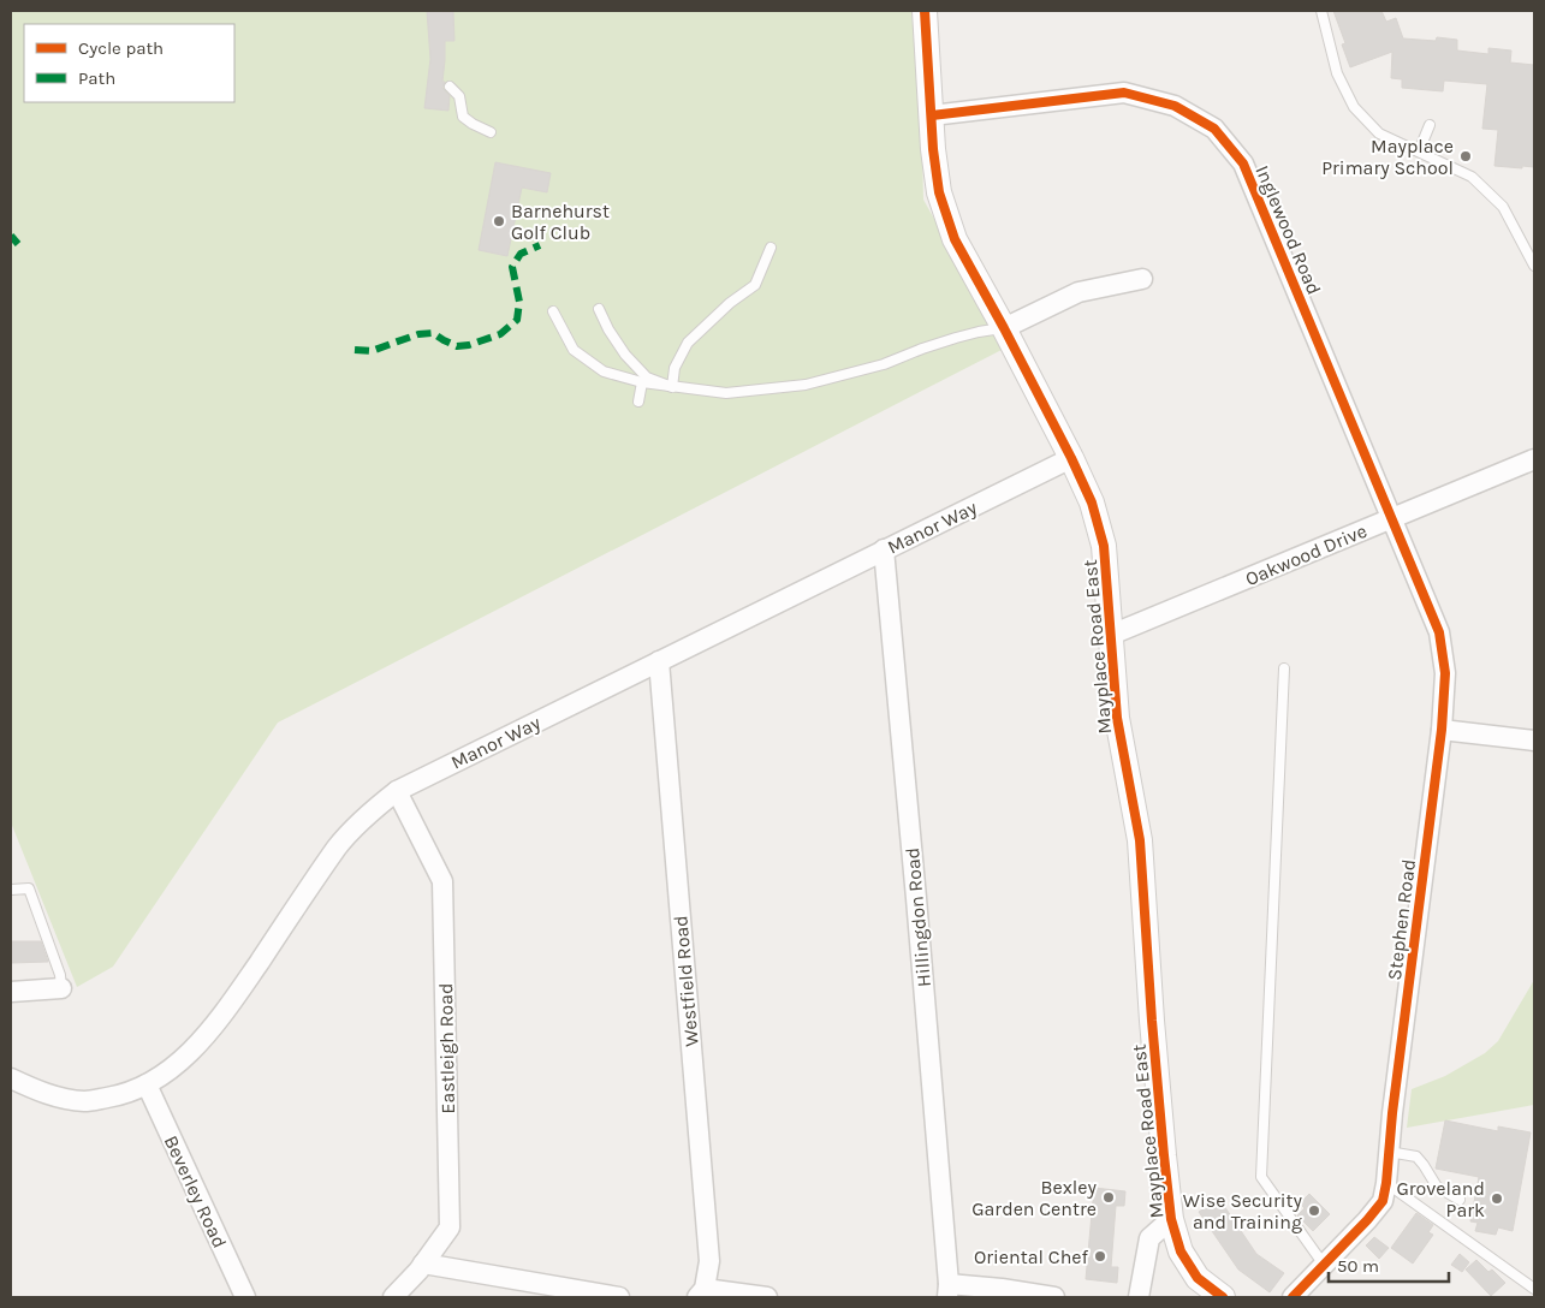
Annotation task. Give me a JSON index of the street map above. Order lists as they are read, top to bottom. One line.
{"streets":{"street":["Inglewood Road","Manor Way","Oakwood Drive","Mayplace Road East","Hillingdon Road","Stephen Road","Westfield Road","Eastleigh Road","Beverley Road"]},"crossings":[["Inglewood Road","Oakwood Drive"],["Inglewood Road","Mayplace Road East"],["Inglewood Road","Stephen Road"],["Manor Way","Mayplace Road East"],["Manor Way","Hillingdon Road"],["Manor Way","Westfield Road"],["Manor Way","Eastleigh Road"],["Manor Way","Beverley Road"],["Oakwood Drive","Mayplace Road East"],["Oakwood Drive","Stephen Road"]],"places":["Mayplace Primary School","Barnehurst Golf Club","Bexley Garden Centre","Groveland Park","Wise Security and Training","Oriental Chef"],"legend":["Cycle path","Path"],"scale_bar":"50 m"}
